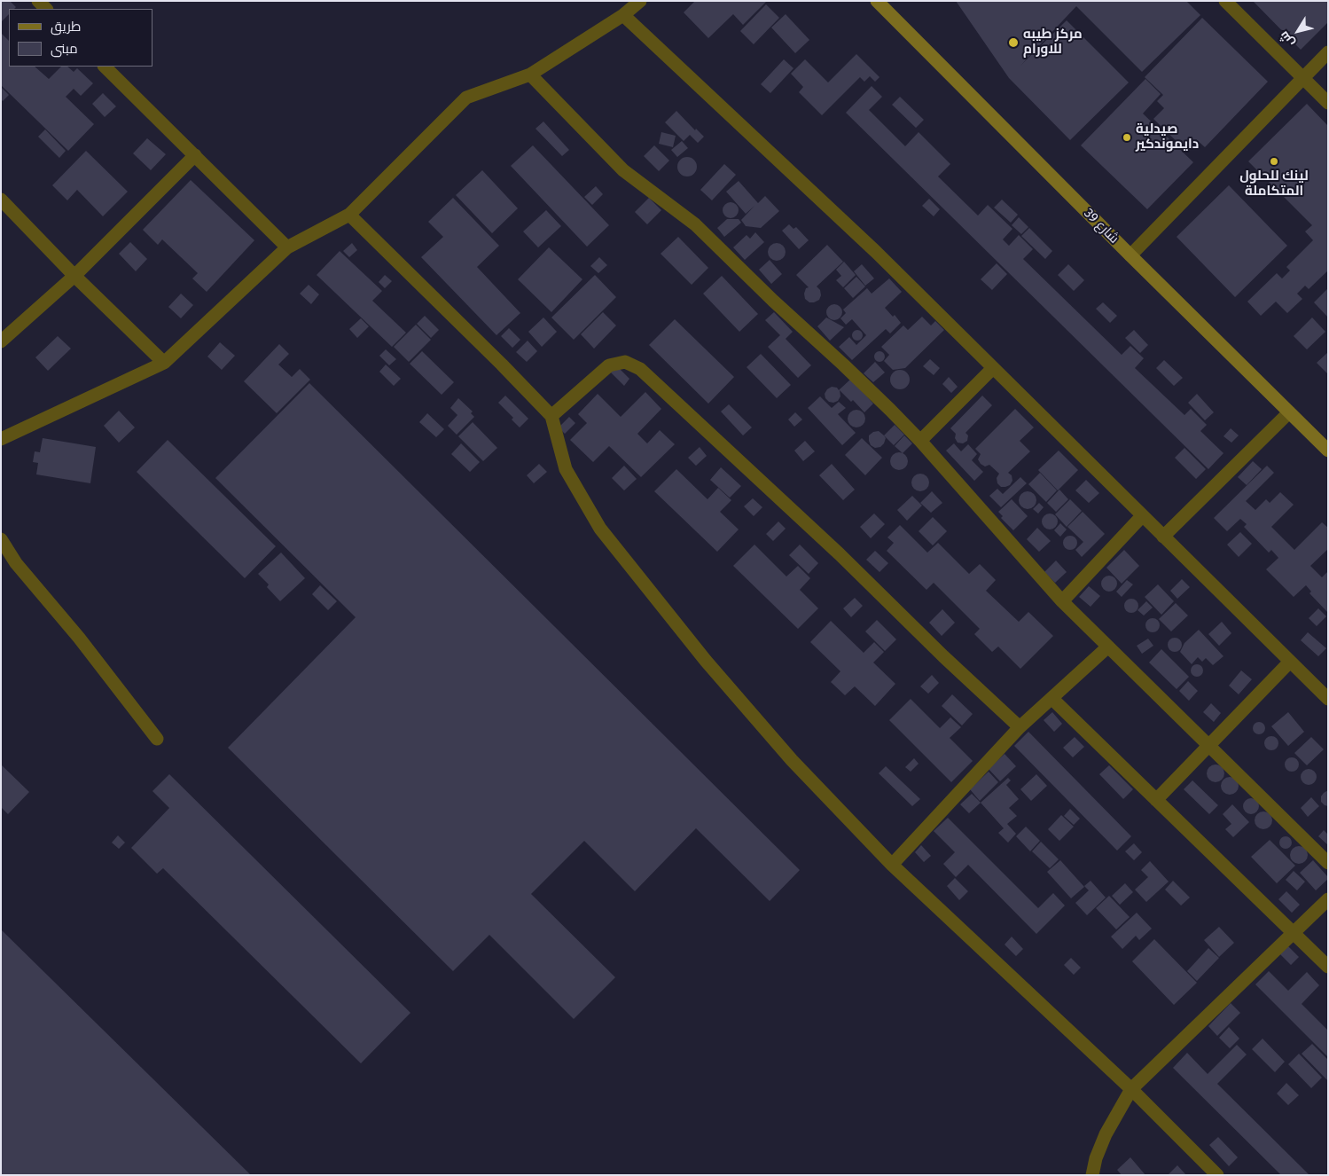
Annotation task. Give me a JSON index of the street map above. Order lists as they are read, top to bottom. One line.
{"streets":{"street":["شارع 39"]},"places":["مركز طيبه للاورام","صيدلية دايموندكير","لينك للحلول المتكاملة"],"legend":["طريق","مبنى"],"north":"bottom left"}
